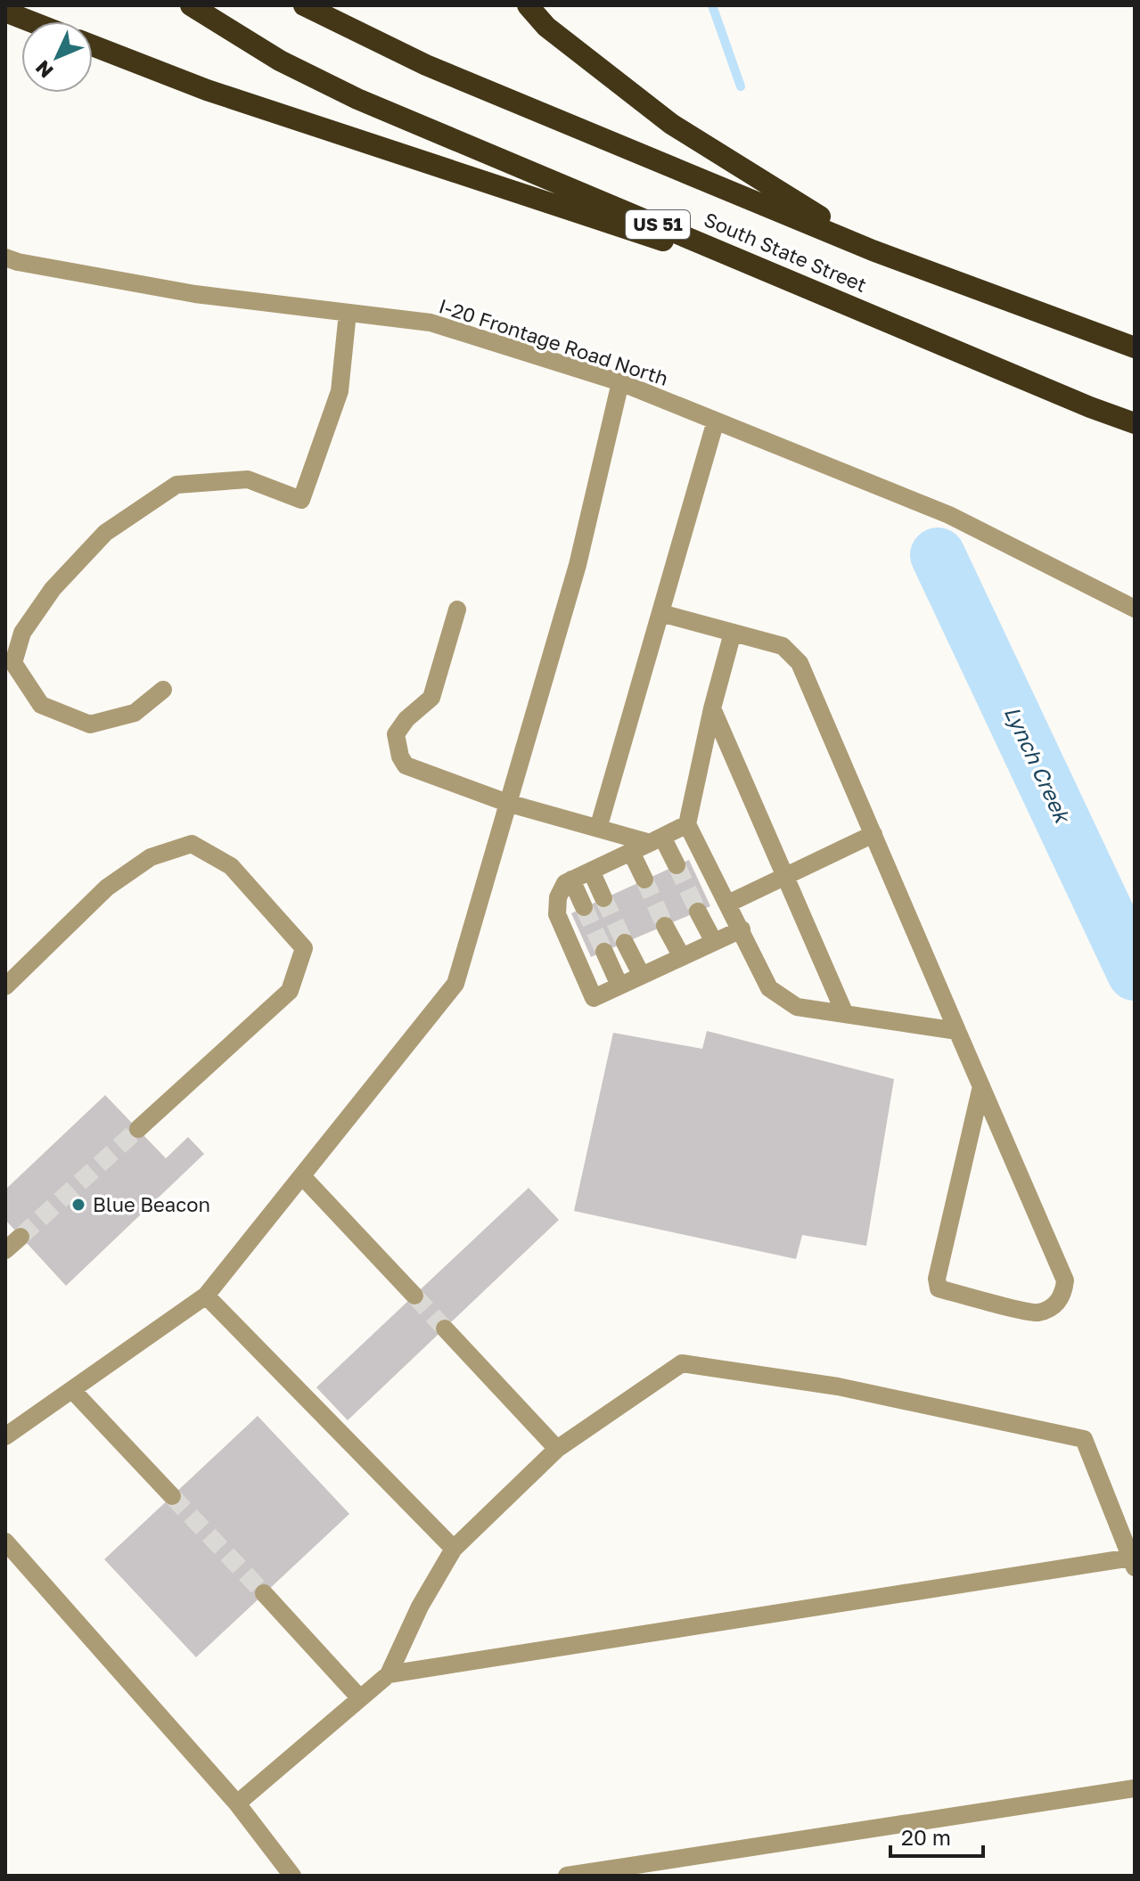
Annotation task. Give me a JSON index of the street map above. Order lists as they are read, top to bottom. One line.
{"streets":{"highway":["US 51","South State Street"],"street":["I-20 Frontage Road North"]},"water":["Lynch Creek"],"places":["Blue Beacon"],"scale_bar":"20 m","north":"bottom left"}
